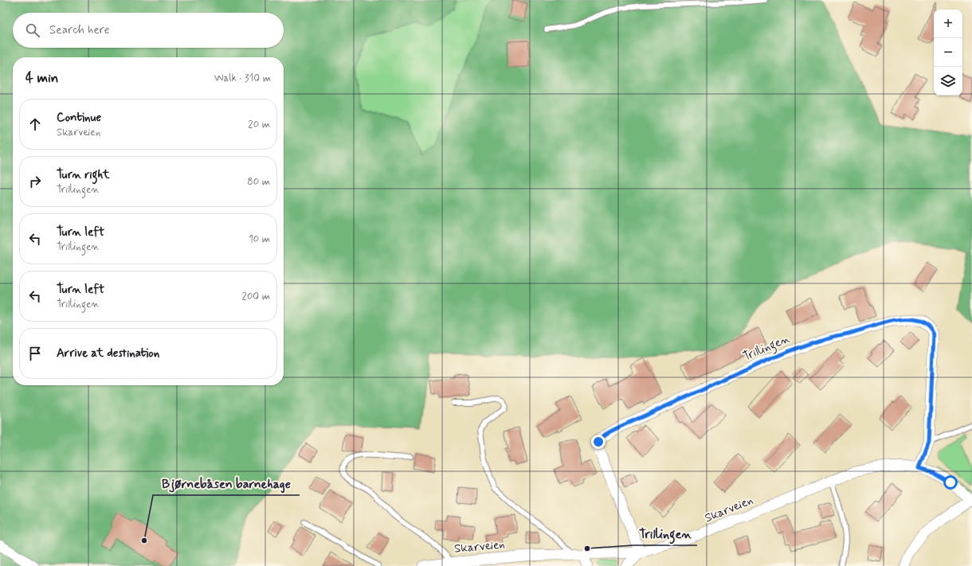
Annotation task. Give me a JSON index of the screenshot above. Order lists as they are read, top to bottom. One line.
{"streets":{"street":["Trillingen","Skarveien"]},"crossings":[["Trillingen","Skarveien"]],"places":["Bjørnebåsen barnehage","Trillingen"],"page":{"map_buttons":["+","−"],"search":"Search here","heading":["4 min","Walk · 310 m"],"list":[["Continue","Skarveien","20 m"],["Turn right","Trillingen","80 m"],["Turn left","Trillingen","10 m"],["Turn left","Trillingen","200 m"],"Arrive at destination"]}}
